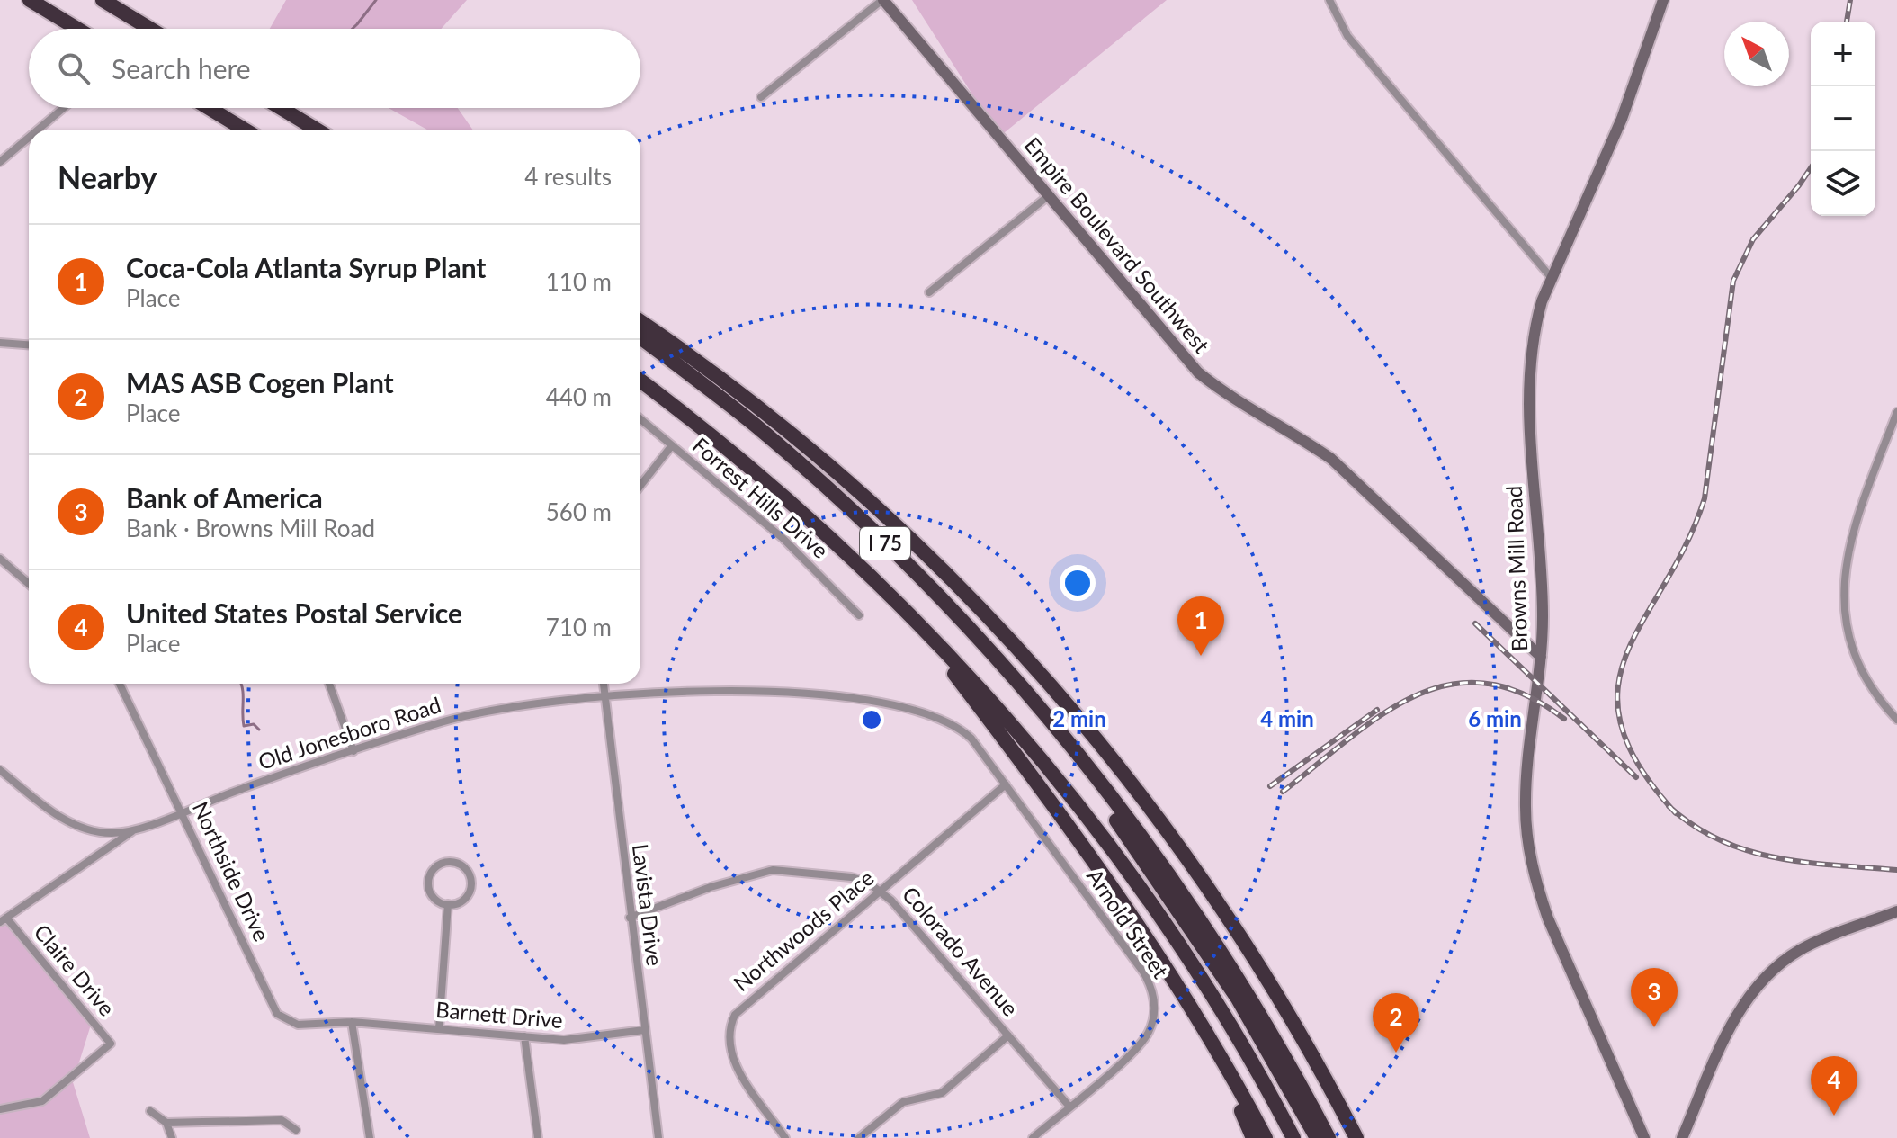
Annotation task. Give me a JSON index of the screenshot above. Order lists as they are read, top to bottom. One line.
{"streets":{"highway":["I 75"],"street":["Empire Boulevard Southwest","Forrest Hills Drive","Browns Mill Road","Old Jonesboro Road","Northside Drive","Lavista Drive","Arnold Street","Northwoods Place","Colorado Avenue","Claire Drive","Barnett Drive"]},"crossings":[["Empire Boulevard Southwest","Browns Mill Road"],["Old Jonesboro Road","Northside Drive"],["Old Jonesboro Road","Lavista Drive"],["Old Jonesboro Road","Arnold Street"],["Old Jonesboro Road","Northwoods Place"],["Northside Drive","Barnett Drive"],["Lavista Drive","Colorado Avenue"],["Lavista Drive","Barnett Drive"],["Arnold Street","Northwoods Place"],["Arnold Street","Colorado Avenue"],["Northwoods Place","Colorado Avenue"]],"north":"top left","page":{"map_buttons":["+","−"],"search":"Search here","heading":["Nearby","4 results"],"list":[{"mark":"1","name":"Coca-Cola Atlanta Syrup Plant","note":"Place","value":"110 m"},{"mark":"2","name":"MAS ASB Cogen Plant","note":"Place","value":"440 m"},{"mark":"3","name":"Bank of America","note":"Bank · Browns Mill Road","value":"560 m"},{"mark":"4","name":"United States Postal Service","note":"Place","value":"710 m"}],"pins":["1","3","2","4"]},"rings":["2 min","4 min","6 min"]}
